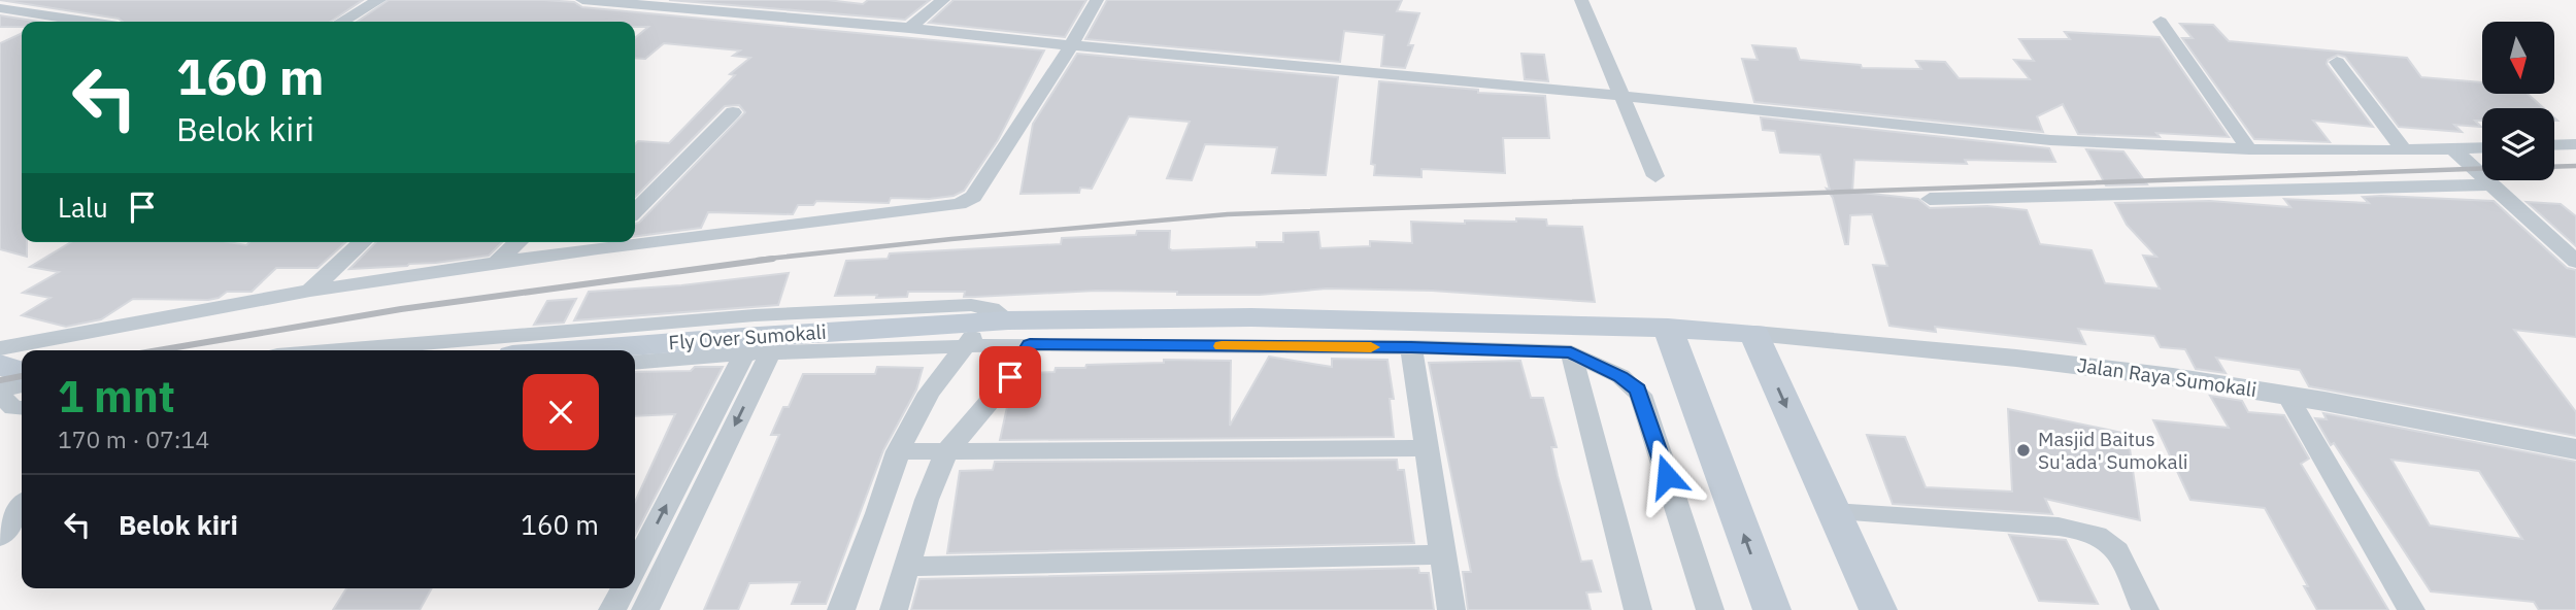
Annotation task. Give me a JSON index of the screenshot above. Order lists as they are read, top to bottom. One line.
{"streets":{"main road":["Fly Over Sumokali"],"street":["Jalan Raya Sumokali"]},"crossings":[["Fly Over Sumokali","Jalan Raya Sumokali"]],"places":["Masjid Baitus Su'ada' Sumokali"],"north":"bottom","page":{"turn":["160 m","Belok kiri"],"then":"Lalu","heading":["1 mnt","170 m · 07:14"],"list":[{"name":"Belok kiri","value":"160 m"}]}}
